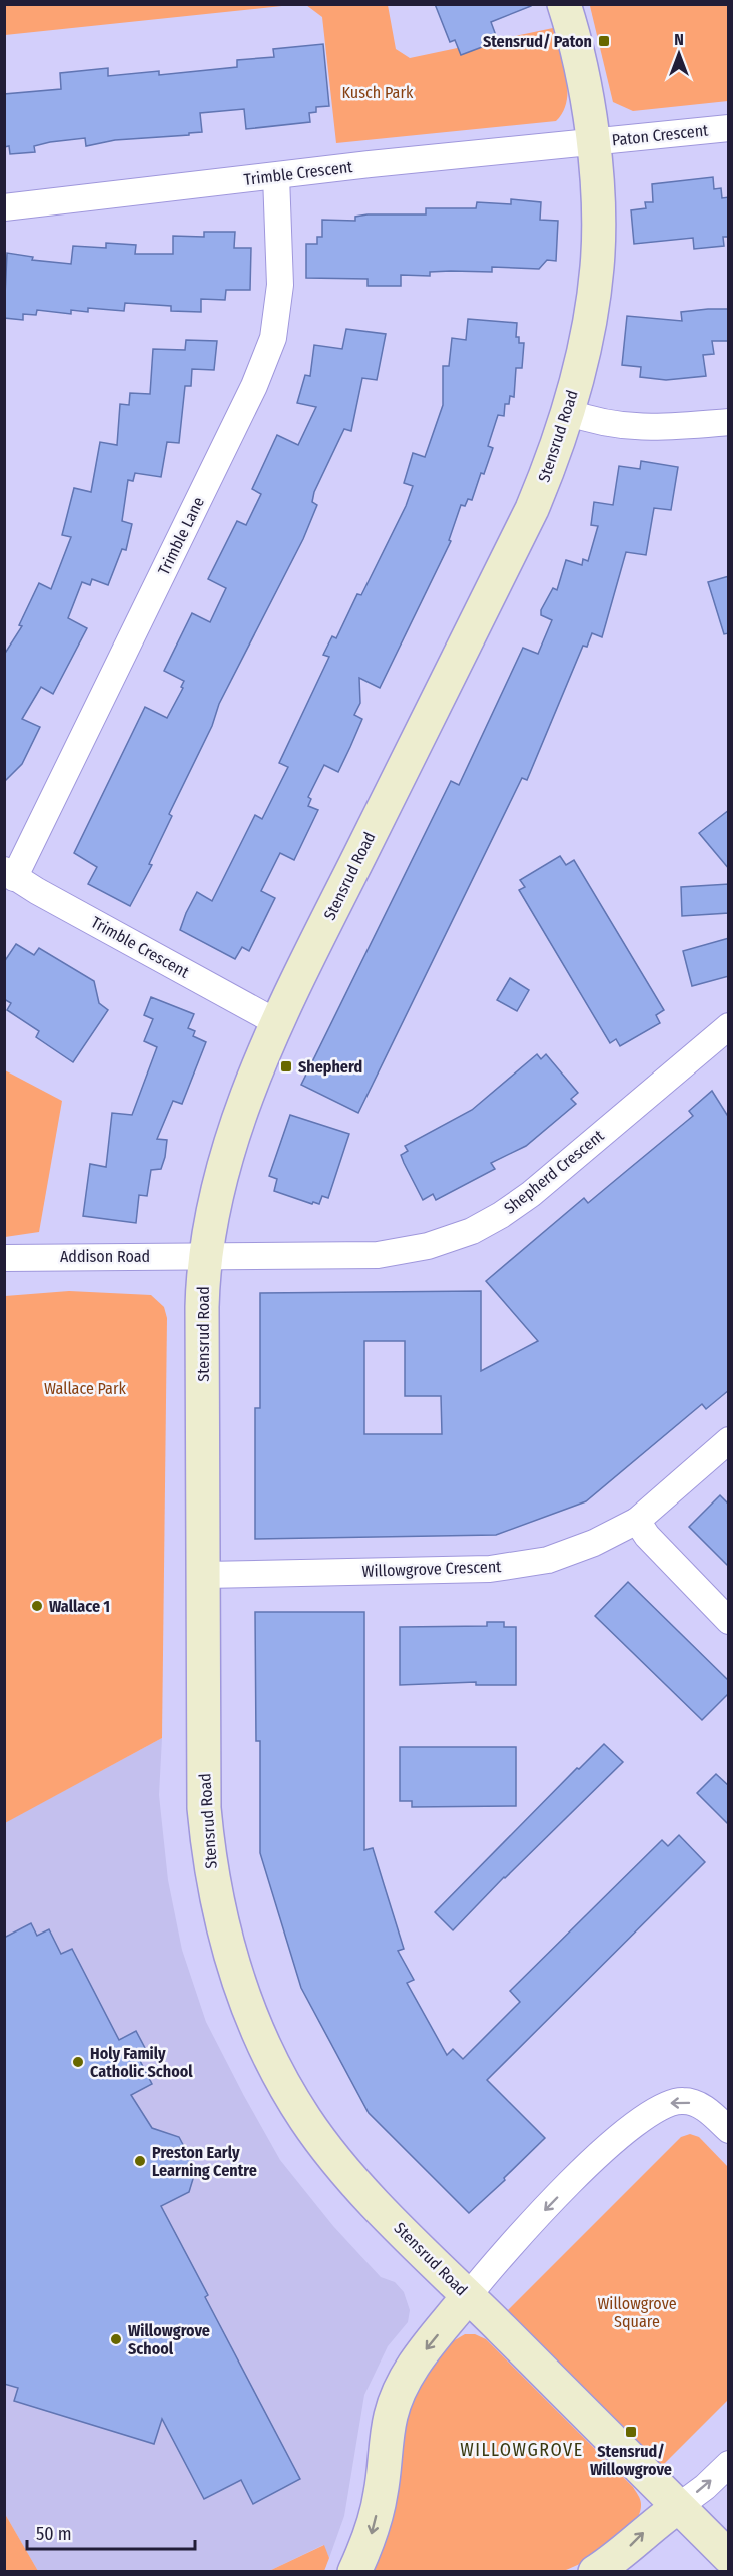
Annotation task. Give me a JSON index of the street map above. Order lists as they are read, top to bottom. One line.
{"streets":{"street":["Paton Crescent","Trimble Crescent","Stensrud Road","Trimble Lane","Shepherd Crescent","Addison Road","Willowgrove Crescent"]},"crossings":[["Paton Crescent","Trimble Crescent"],["Paton Crescent","Stensrud Road"],["Trimble Crescent","Stensrud Road"],["Trimble Crescent","Trimble Lane"],["Stensrud Road","Shepherd Crescent"],["Stensrud Road","Addison Road"],["Stensrud Road","Willowgrove Crescent"],["Shepherd Crescent","Addison Road"]],"districts":["WILLOWGROVE"],"parks":["Kusch Park","Wallace Park","Willowgrove Square"],"places":{"transit":["Stensrud/ Paton","Shepherd","Stensrud/ Willowgrove"],"other":["Wallace 1","Holy Family Catholic School","Preston Early Learning Centre","Willowgrove School"]},"scale_bar":"50 m","north":"top"}
